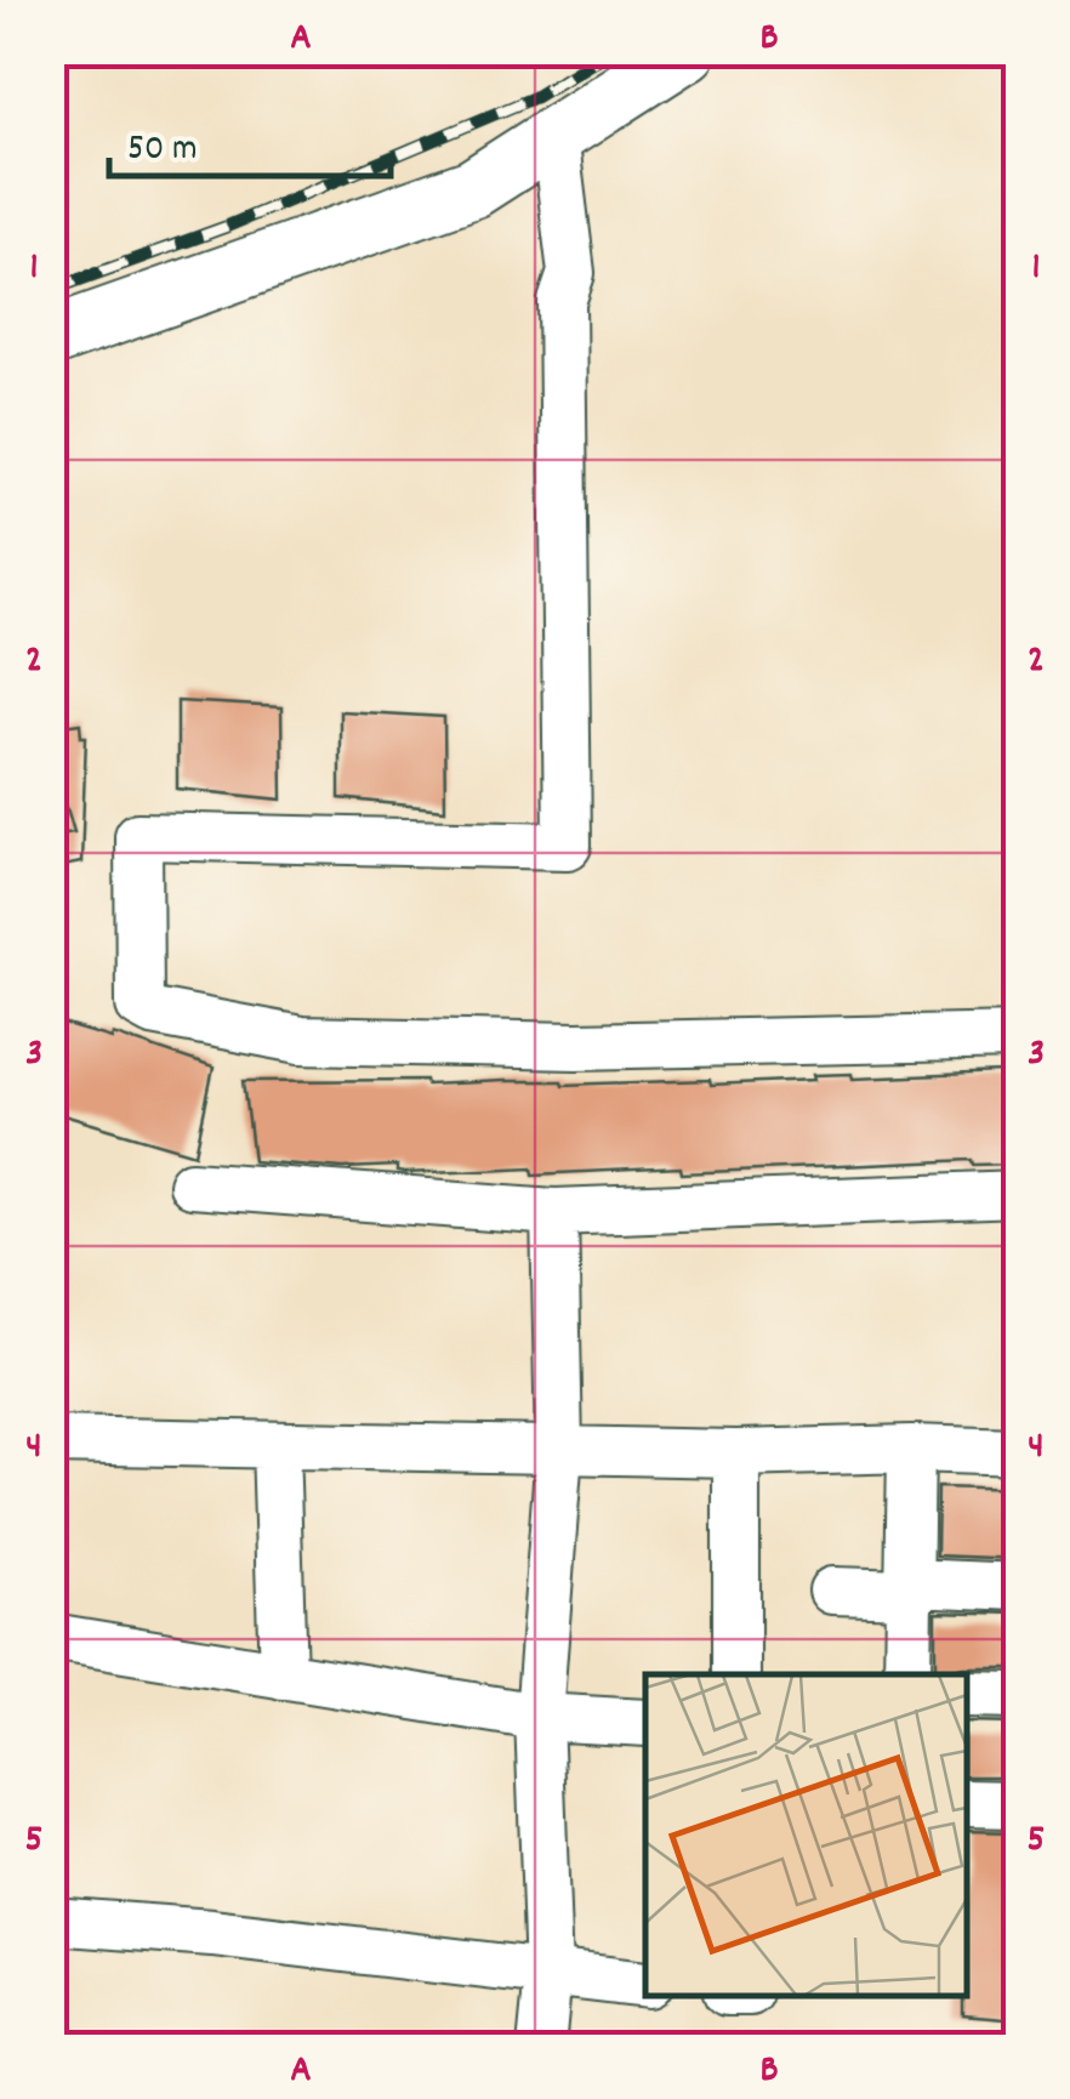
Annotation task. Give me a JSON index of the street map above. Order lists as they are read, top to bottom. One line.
{"scale_bar":"50 m","grid":{"columns":["A","B"],"rows":["1","2","3","4","5"]}}
